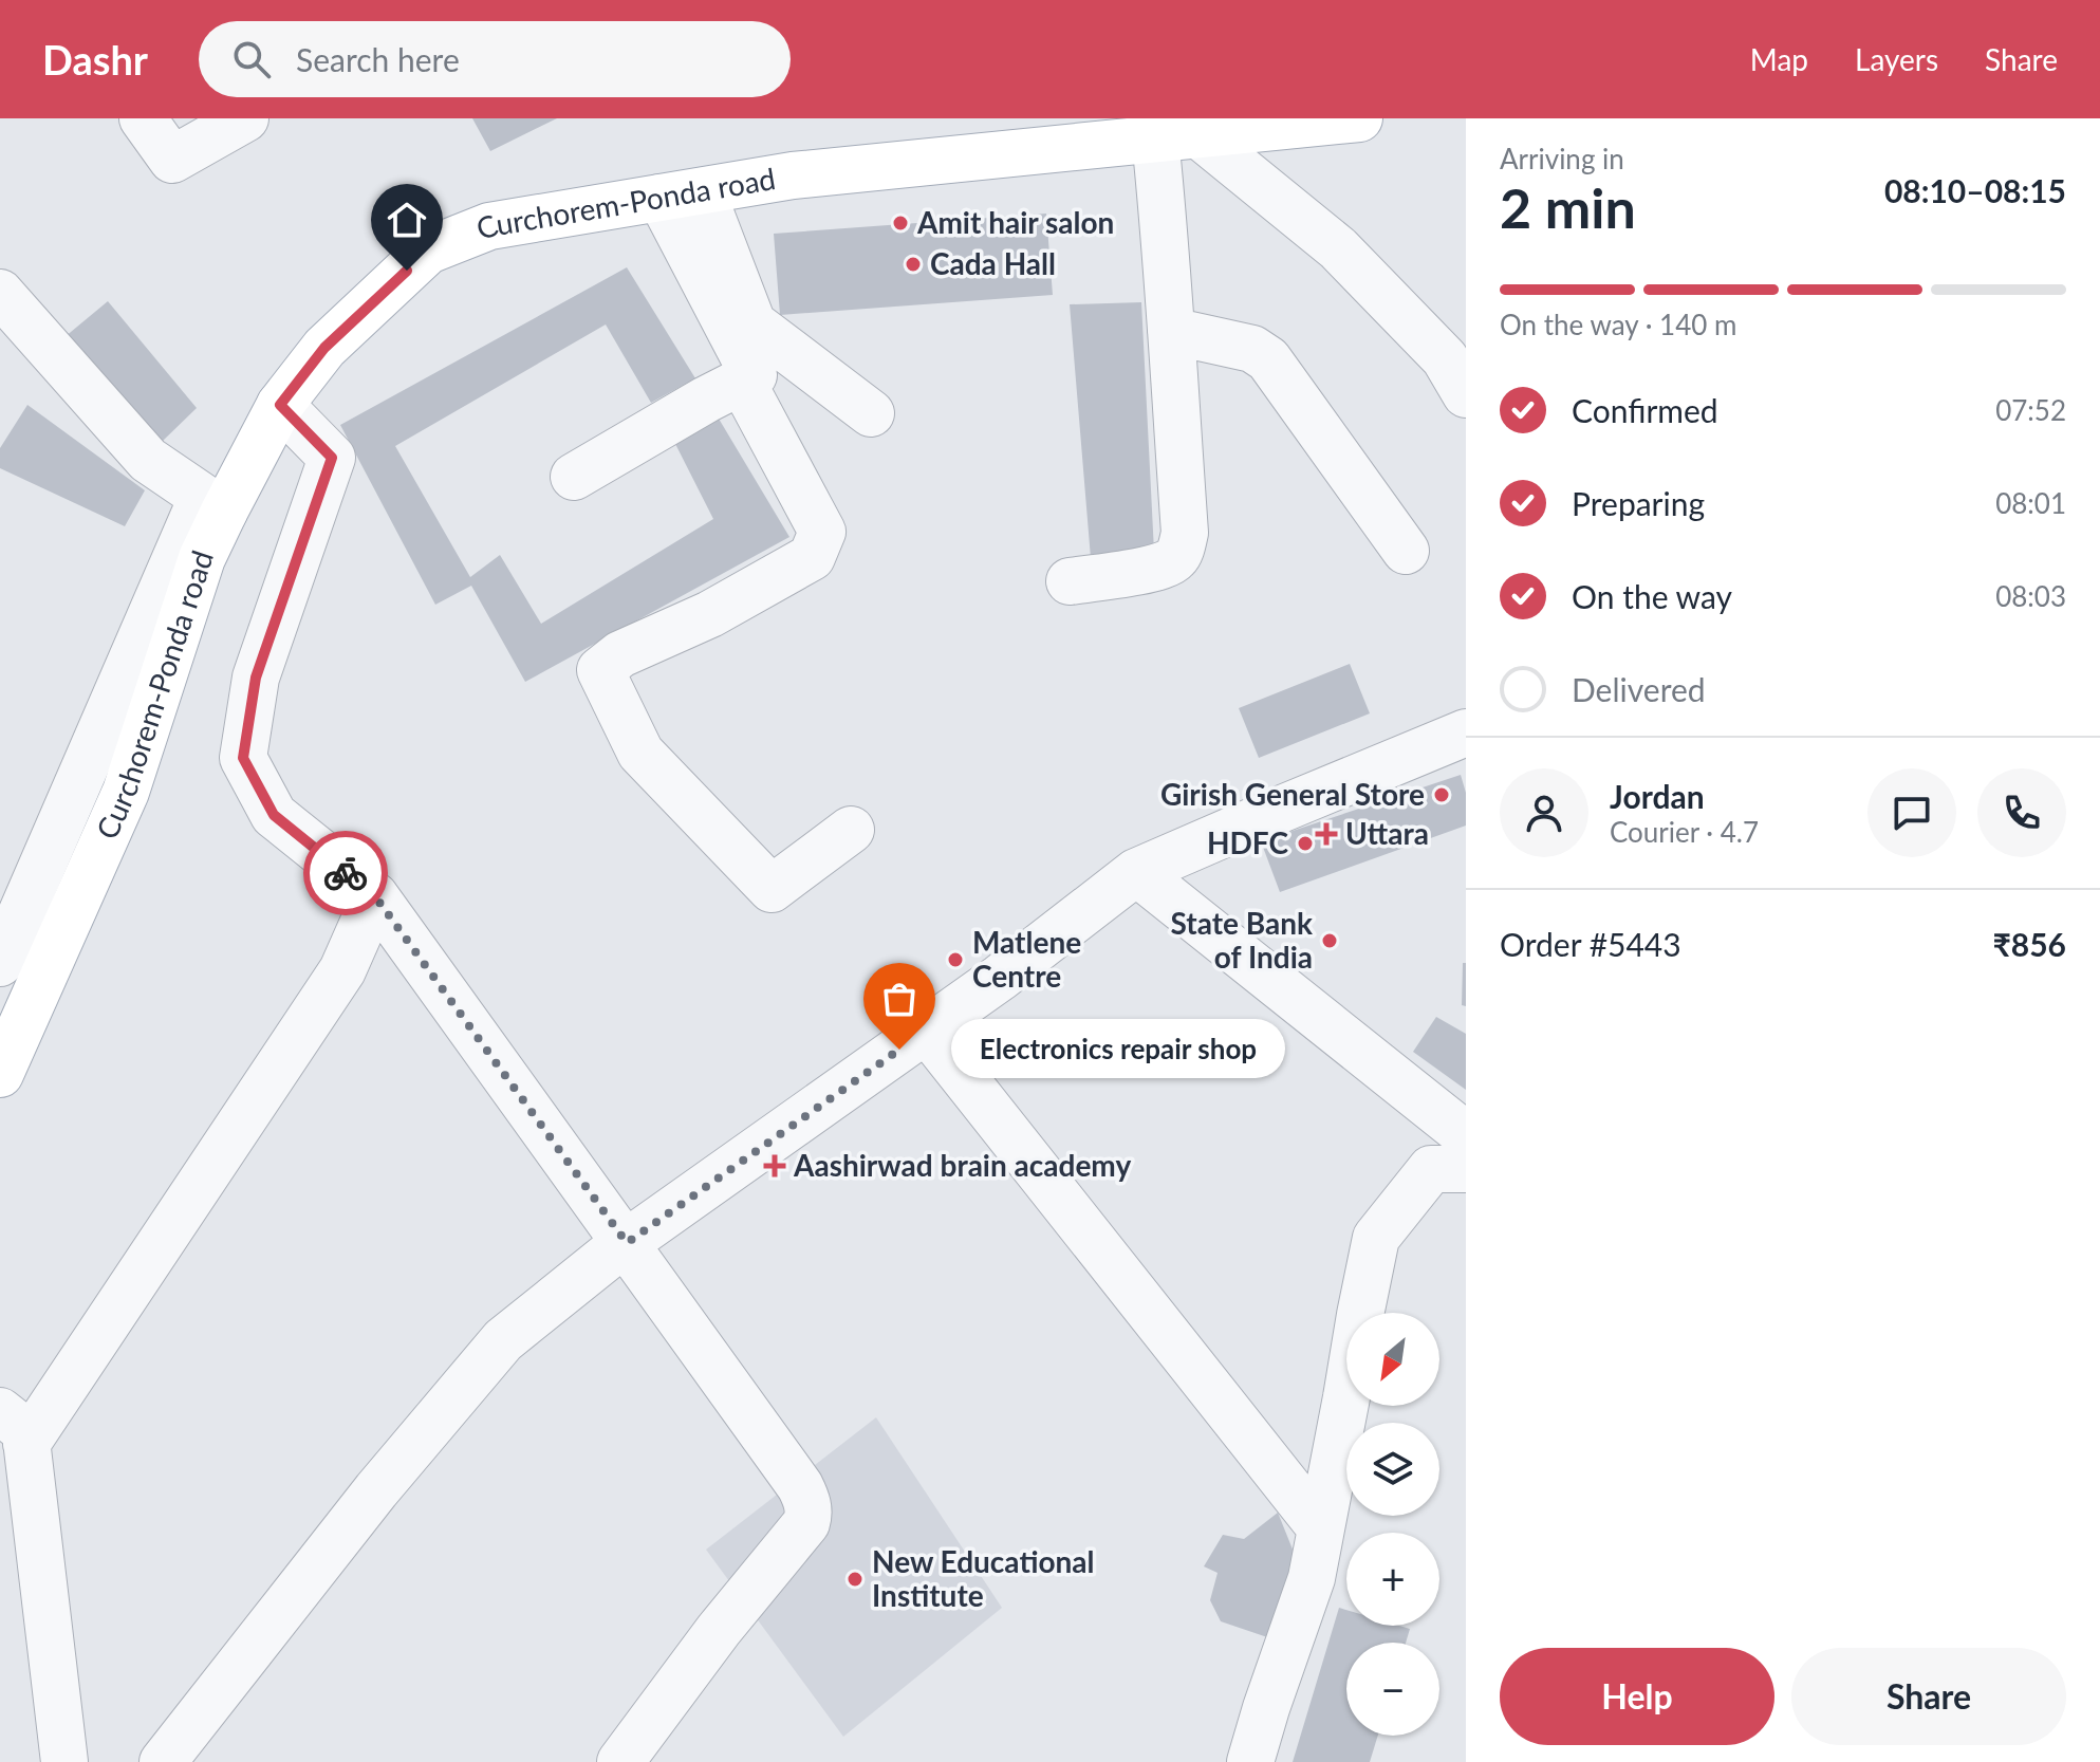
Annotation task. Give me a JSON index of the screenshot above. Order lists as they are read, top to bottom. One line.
{"streets":{"main road":["Curchorem-Ponda road"]},"places":{"other":["Amit hair salon","Cada Hall","Girish General Store","HDFC","State Bank of India","Matlene Centre","Electronics repair shop","New Educational Institute"],"health":["Uttara","Aashirwad brain academy"]},"north":"bottom left","page":{"header":"Dashr","search":"Search here","nav":["Map","Layers","Share"],"heading":["2 min","Arriving in","08:10–08:15"],"panel":["Jordan","Courier · 4.7","Order #5443","₹856"],"bar":"On the way · 140 m","list":[["Confirmed","07:52"],["Preparing","08:01"],["On the way","08:03"],"Delivered"],"bubble":"Electronics repair shop","map_buttons":["+","−"],"buttons":["Help","Share"]}}
